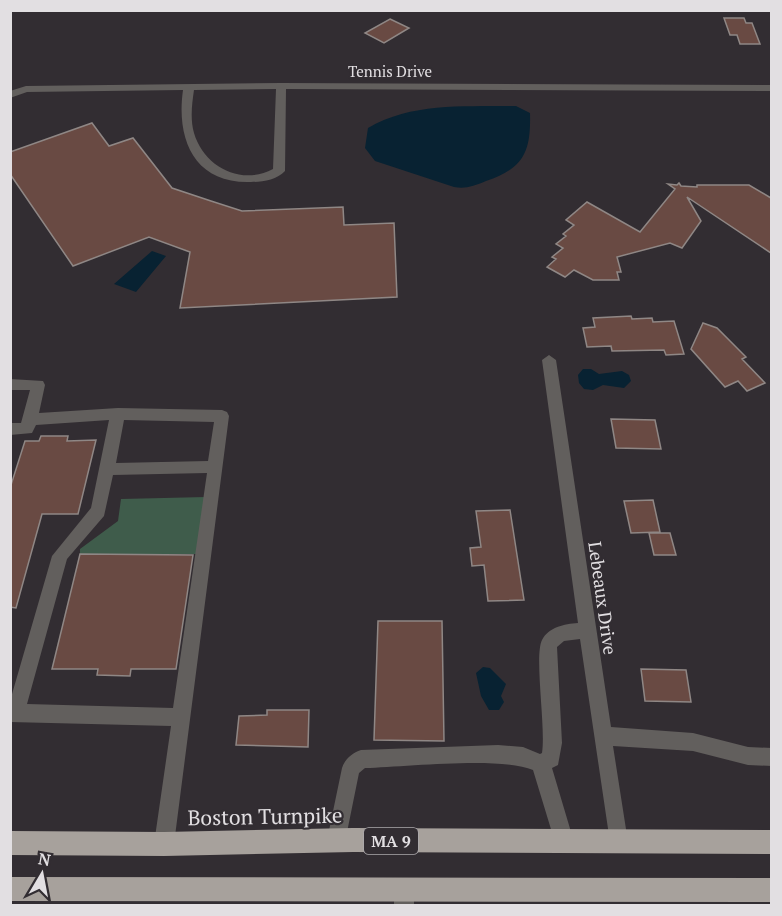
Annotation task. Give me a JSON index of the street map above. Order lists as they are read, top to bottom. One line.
{"streets":{"highway":["Boston Turnpike","MA 9"],"street":["Tennis Drive","Lebeaux Drive"]},"crossings":[["Lebeaux Drive","Boston Turnpike"]],"north":"top"}
